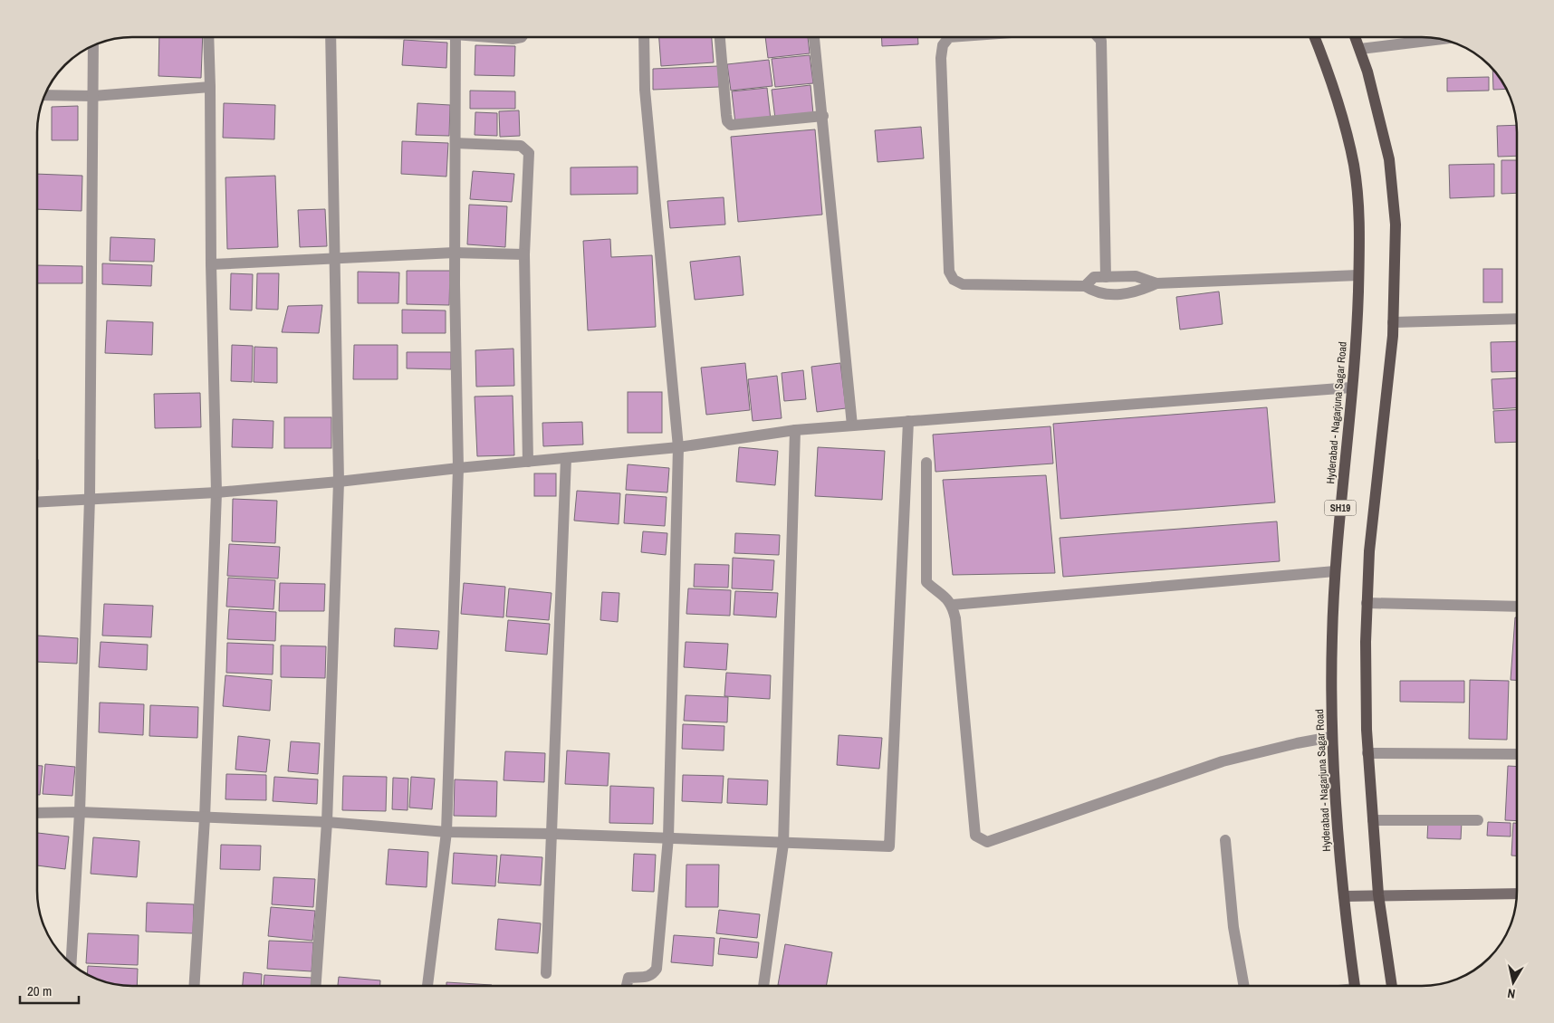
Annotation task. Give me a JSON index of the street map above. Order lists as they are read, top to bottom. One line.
{"streets":{"main road":["Hyderabad - Nagarjuna Sagar Road","SH19"]},"scale_bar":"20 m","north":"bottom"}
